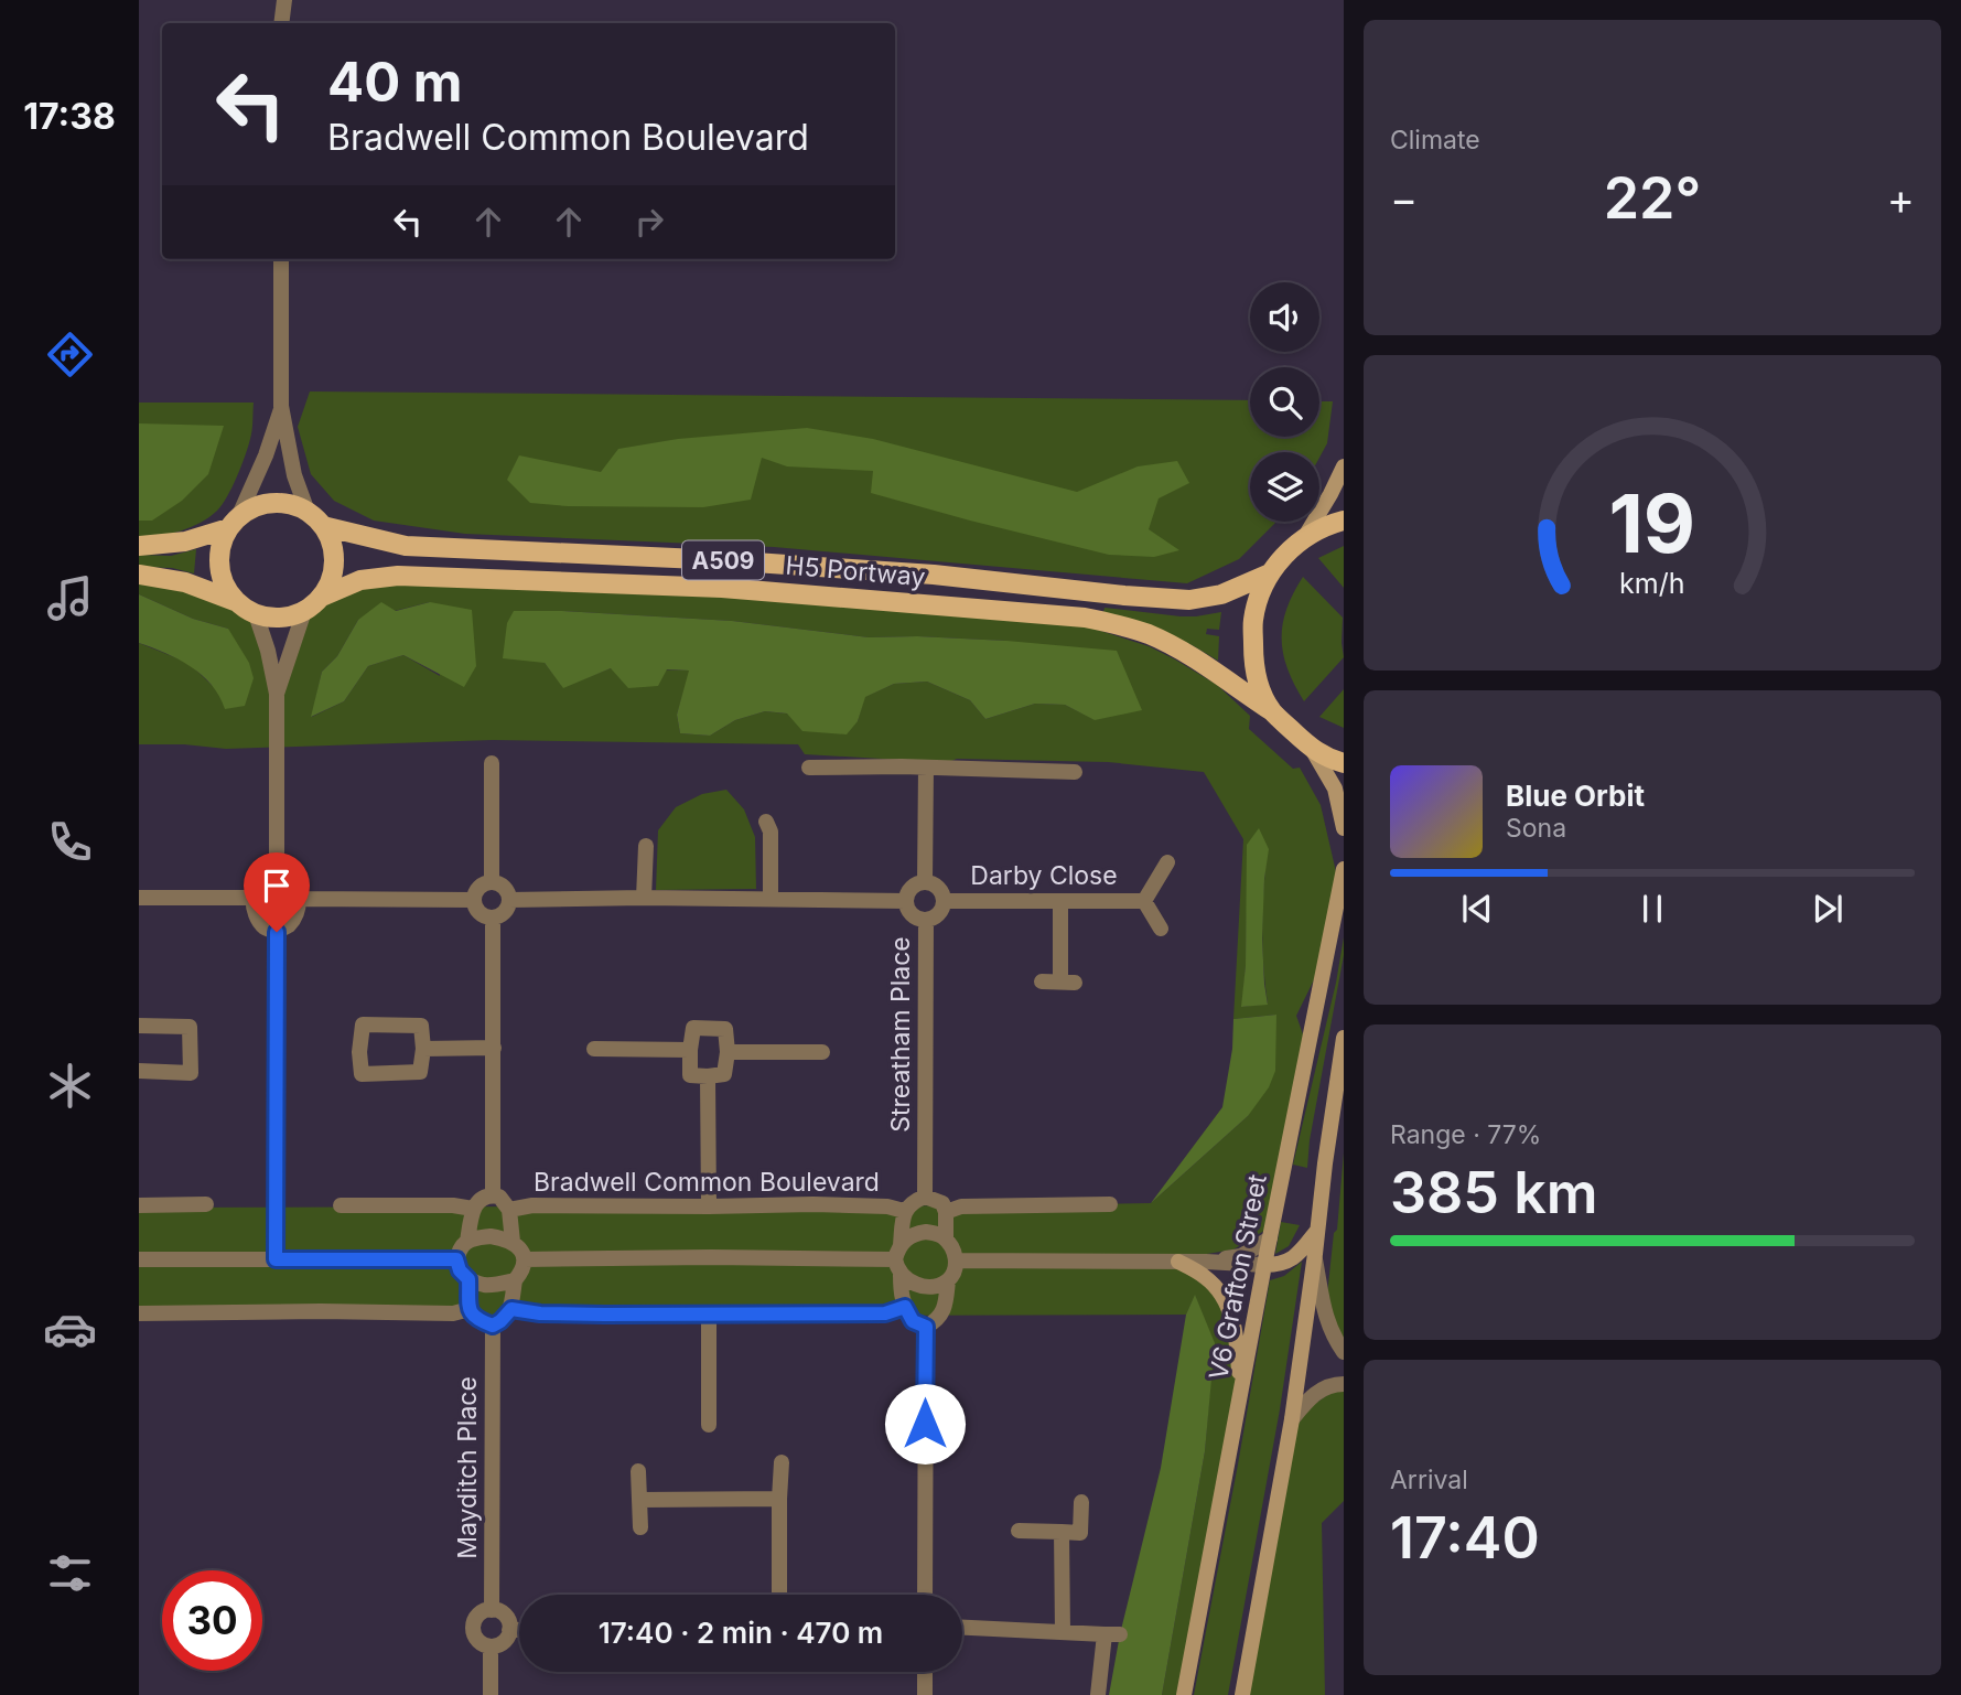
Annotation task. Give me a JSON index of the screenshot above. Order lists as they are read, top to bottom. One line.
{"streets":{"main road":["A509","H5 Portway"],"street":["Darby Close","Streatham Place","Bradwell Common Boulevard","V6 Grafton Street","Mayditch Place"]},"crossings":[["A509","H5 Portway"],["Darby Close","Streatham Place"]],"page":{"tabs":"17:38","tile":["Climate",["Range · 77%","385 km"],["Arrival","17:40"]],"turn":["40 m","Bradwell Common Boulevard"],"heat":["−","22°","+"],"song":["Blue Orbit","Sona"],"limit":"30","trip":"17:40 · 2 min · 470 m","gauge":["19","km/h"]}}
